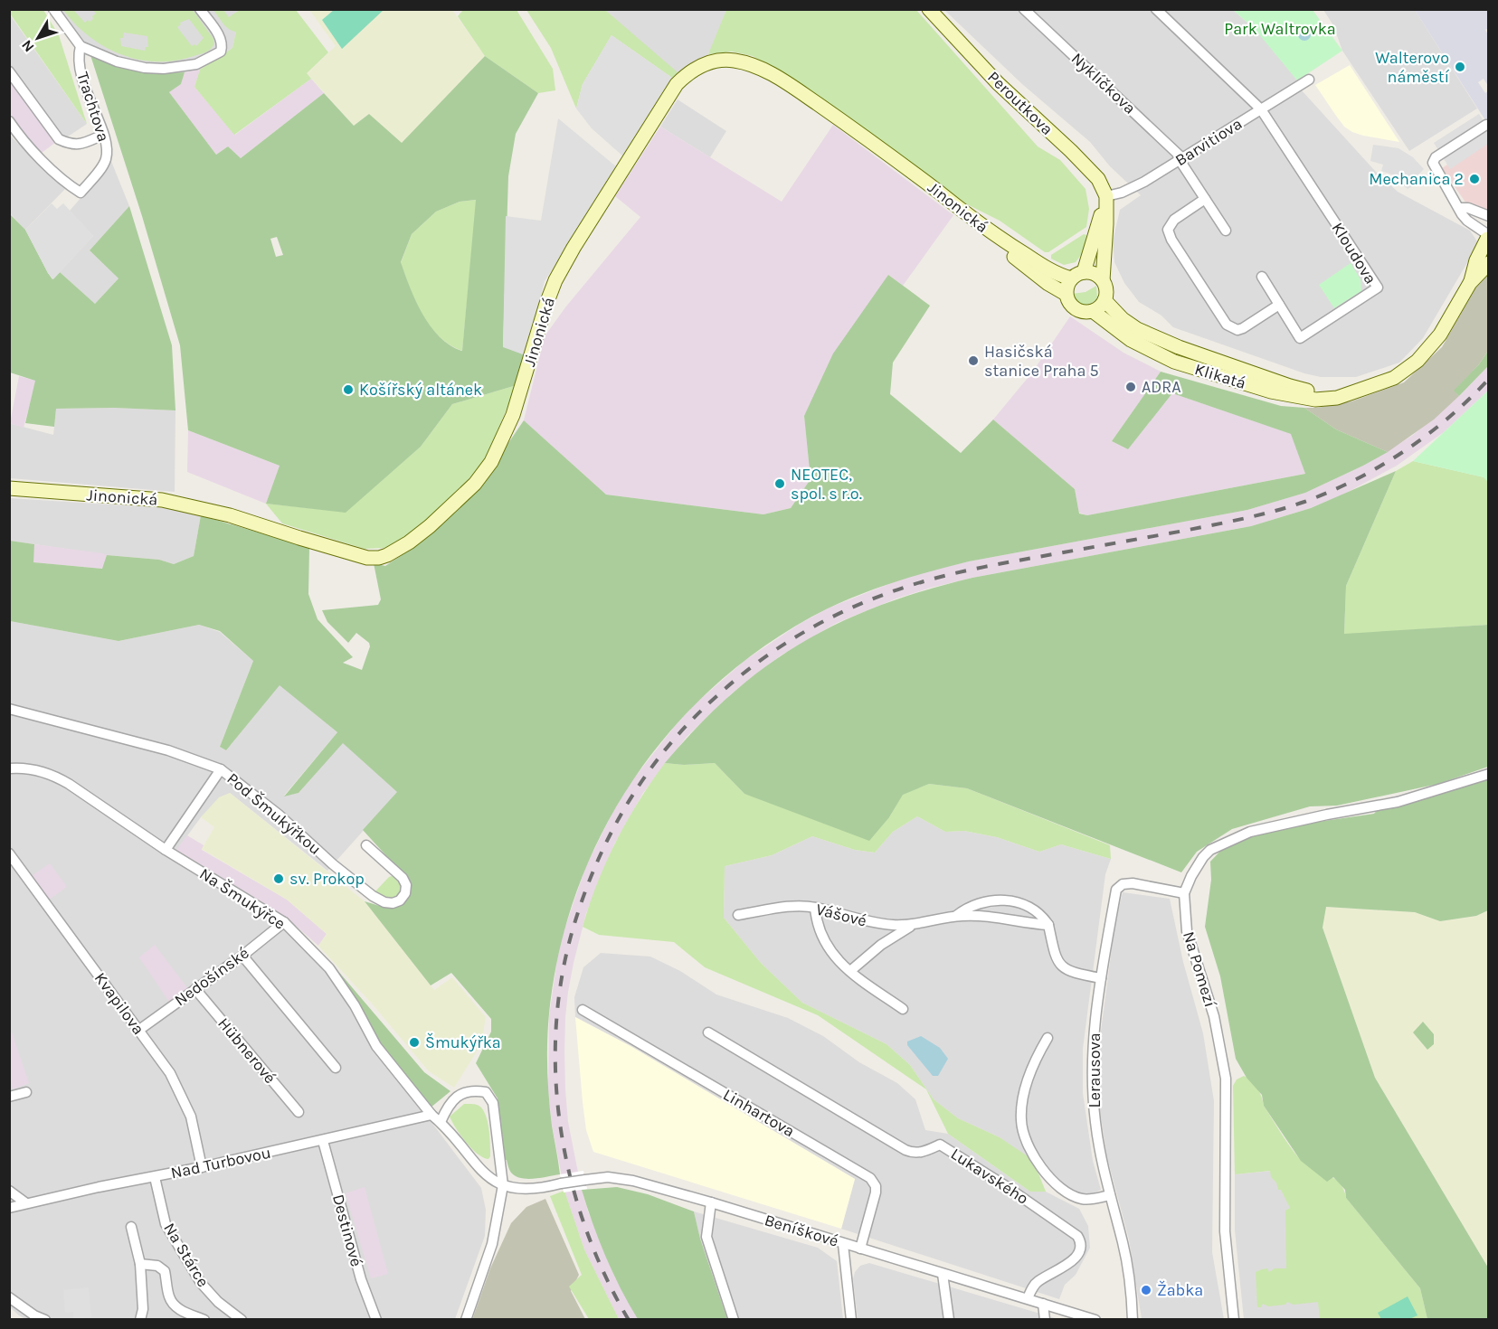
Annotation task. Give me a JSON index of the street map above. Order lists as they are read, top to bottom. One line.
{"streets":{"street":["Nyklíčkova","Peroutkova","Trachtova","Barvitiova","Jinonická","Kloudova","Klikatá","Pod Šmukýřkou","Na Šmukýřce","Vášové","Na Pomezí","Nedošínské","Kvapilova","Hübnerové","Lerausova","Linhartova","Nad Turbovou","Lukavského","Destinové","Beníškové","Na Stárce"]},"crossings":[["Nyklíčkova","Barvitiova"],["Peroutkova","Barvitiova"],["Peroutkova","Jinonická"],["Peroutkova","Klikatá"],["Barvitiova","Kloudova"],["Jinonická","Klikatá"],["Pod Šmukýřkou","Na Šmukýřce"],["Na Šmukýřce","Nedošínské"],["Na Šmukýřce","Nad Turbovou"],["Na Šmukýřce","Beníškové"],["Na Pomezí","Lerausova"],["Nedošínské","Kvapilova"],["Nedošínské","Hübnerové"],["Kvapilova","Nad Turbovou"],["Linhartova","Beníškové"],["Nad Turbovou","Destinové"],["Nad Turbovou","Na Stárce"],["Lukavského","Beníškové"]],"parks":["Park Waltrovka"],"places":["Walterovo náměstí","Mechanica 2","Hasičská stanice Praha 5","ADRA","Košířský altánek","NEOTEC, spol. s r.o.","sv. Prokop","Šmukýřka","Žabka"],"north":"bottom left"}
